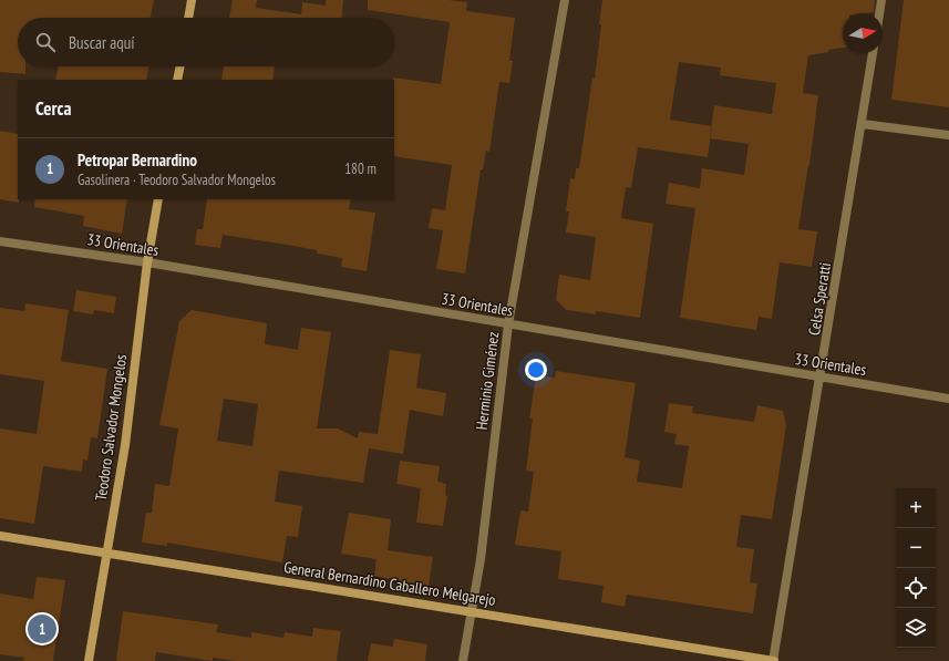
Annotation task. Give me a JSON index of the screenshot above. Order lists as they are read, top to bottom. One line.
{"streets":{"street":["33 Orientales","Celsa Speratti","Herminio Giménez","Teodoro Salvador Mongelos","General Bernardino Caballero Melgarejo"]},"crossings":[["33 Orientales","Celsa Speratti"],["33 Orientales","Herminio Giménez"],["33 Orientales","Teodoro Salvador Mongelos"],["Celsa Speratti","General Bernardino Caballero Melgarejo"],["Herminio Giménez","General Bernardino Caballero Melgarejo"],["Teodoro Salvador Mongelos","General Bernardino Caballero Melgarejo"]],"north":"right","page":{"search":"Buscar aquí","heading":"Cerca","list":[{"mark":"1","name":"Petropar Bernardino","note":"Gasolinera · Teodoro Salvador Mongelos","value":"180 m"}],"map_buttons":["+","−"],"pins":"1"}}
